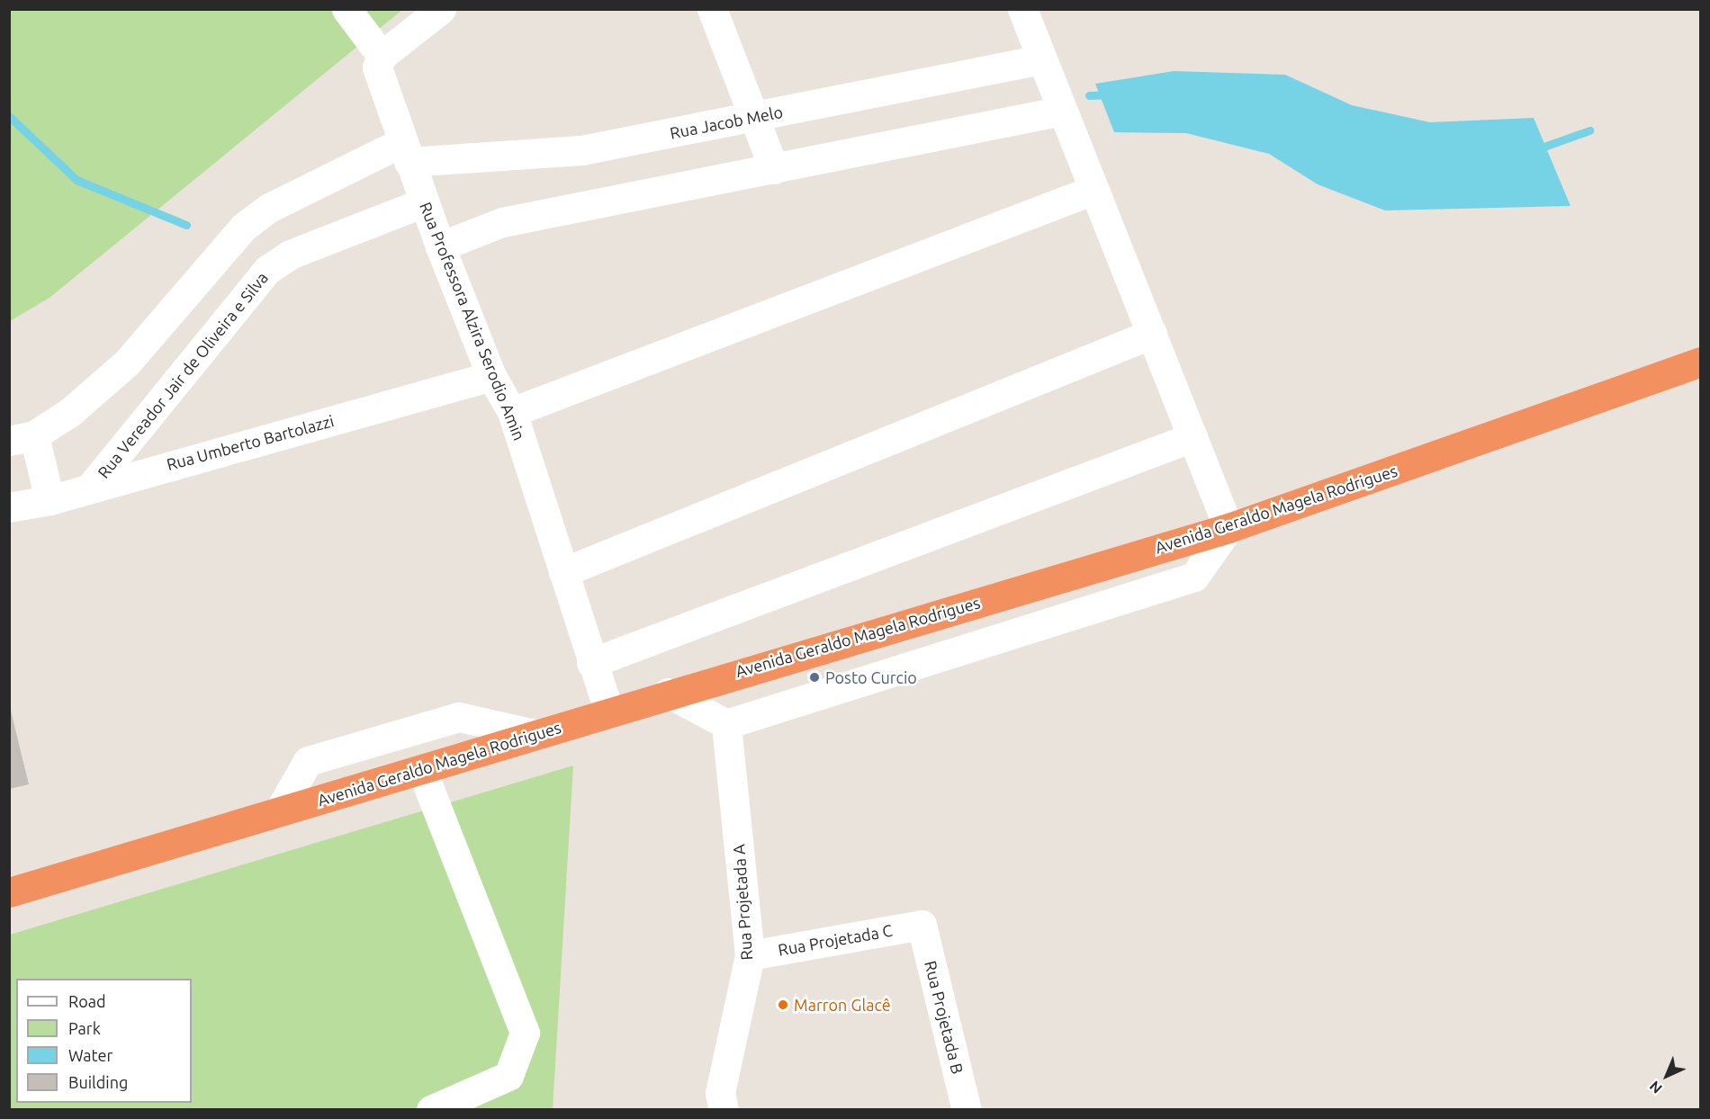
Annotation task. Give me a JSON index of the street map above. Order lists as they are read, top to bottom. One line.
{"streets":{"highway":["Avenida Geraldo Magela Rodrigues"],"street":["Rua Jacob Melo","Rua Professora Alzira Serodio Amin","Rua Vereador Jair de Oliveira e Silva","Rua Umberto Bartolazzi","Rua Projetada A","Rua Projetada C","Rua Projetada B"]},"crossings":[["Rua Jacob Melo","Rua Professora Alzira Serodio Amin"],["Rua Professora Alzira Serodio Amin","Rua Vereador Jair de Oliveira e Silva"],["Rua Professora Alzira Serodio Amin","Rua Umberto Bartolazzi"],["Rua Professora Alzira Serodio Amin","Avenida Geraldo Magela Rodrigues"],["Rua Vereador Jair de Oliveira e Silva","Rua Umberto Bartolazzi"],["Rua Projetada A","Rua Projetada C"],["Rua Projetada C","Rua Projetada B"]],"places":["Posto Curcio","Marron Glacê"],"legend":["Road","Park","Water","Building"],"north":"bottom left"}
